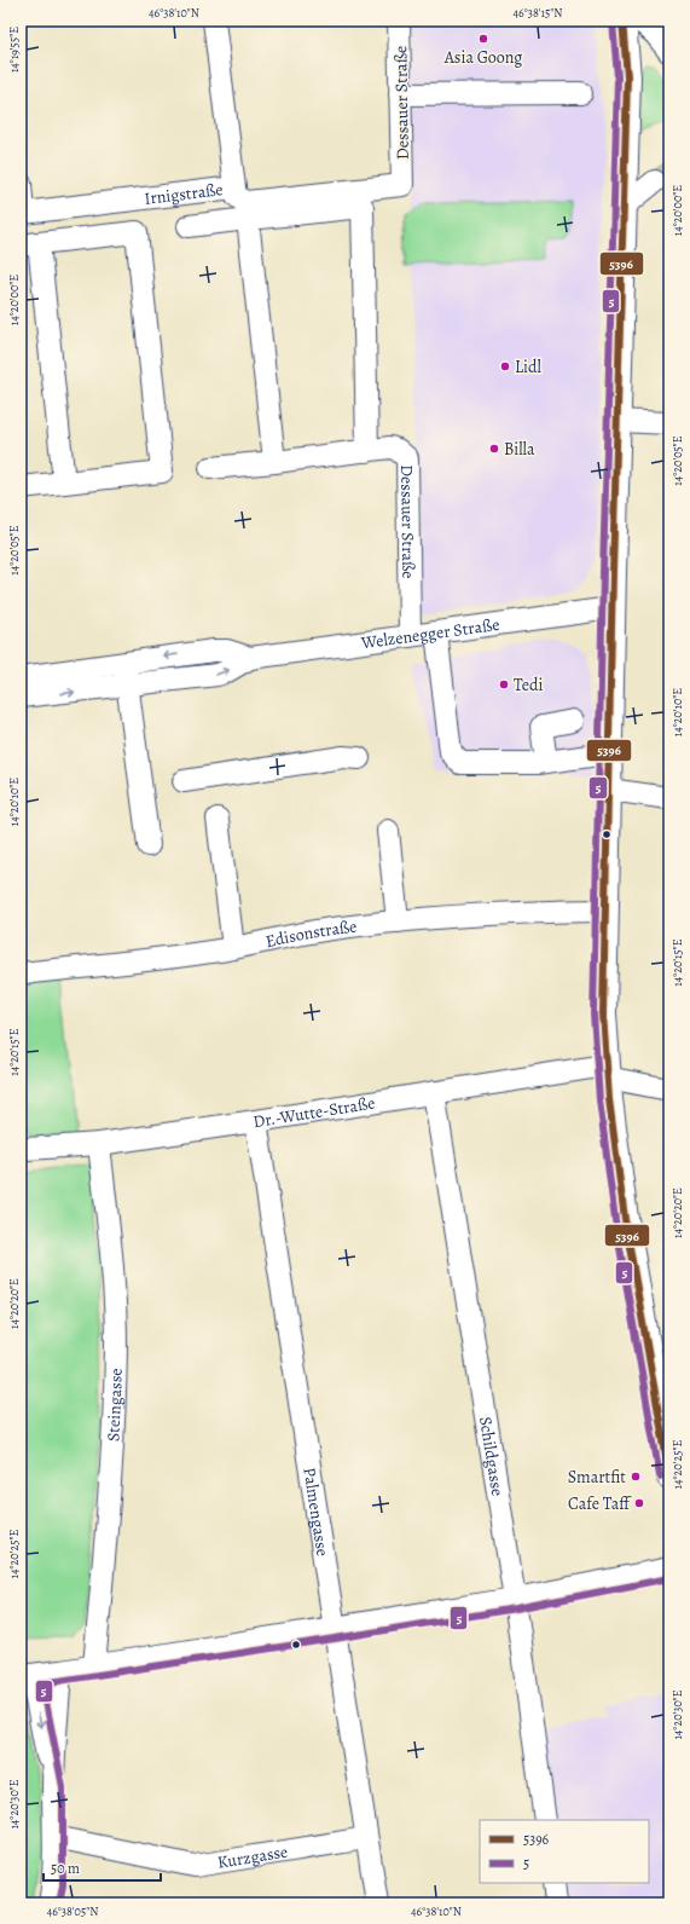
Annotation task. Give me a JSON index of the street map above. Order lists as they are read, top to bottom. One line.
{"streets":{"street":["Dessauer Straße","Irnigstraße","Welzenegger Straße","Edisonstraße","Dr.-Wutte-Straße","Steingasse","Schildgasse","Palmengasse","Kurzgasse"]},"crossings":[["Dessauer Straße","Irnigstraße"],["Dessauer Straße","Welzenegger Straße"],["Dr.-Wutte-Straße","Steingasse"],["Dr.-Wutte-Straße","Schildgasse"],["Dr.-Wutte-Straße","Palmengasse"],["Palmengasse","Kurzgasse"]],"places":["Asia Goong","Lidl","Billa","Tedi","Smartfit","Cafe Taff"],"lines":["transit line 5396","transit line 5"],"legend":["5396","5"],"scale_bar":"50 m","coordinates":["46°38'10\"N","46°38'15\"N","14°19'55\"E","14°20'00\"E","14°20'05\"E","14°20'10\"E","14°20'15\"E","14°20'20\"E","14°20'25\"E","14°20'30\"E","46°38'05\"N"]}
